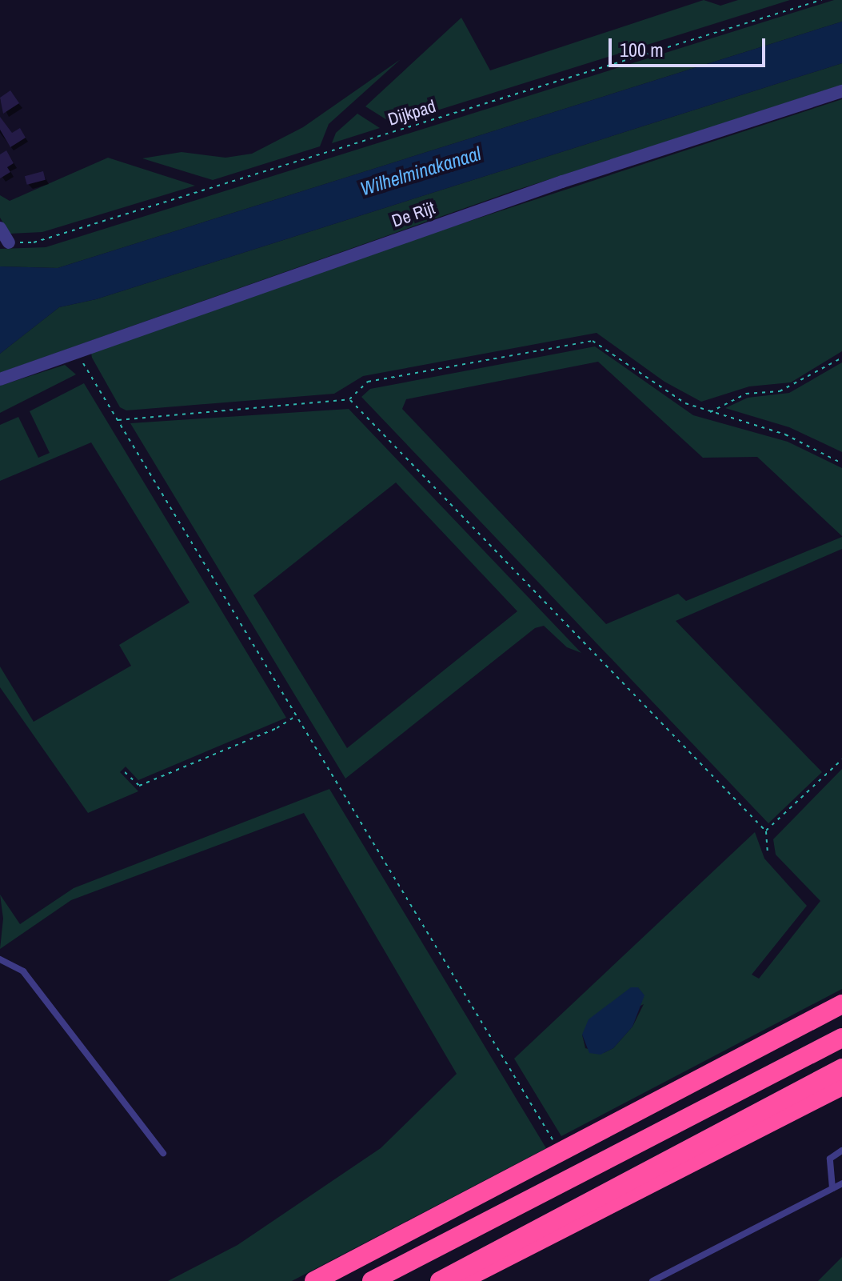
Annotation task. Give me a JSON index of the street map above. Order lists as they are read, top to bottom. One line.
{"streets":{"street":["De Rijt"],"path":["Dijkpad"]},"water":["Wilhelminakanaal"],"scale_bar":"100 m"}
